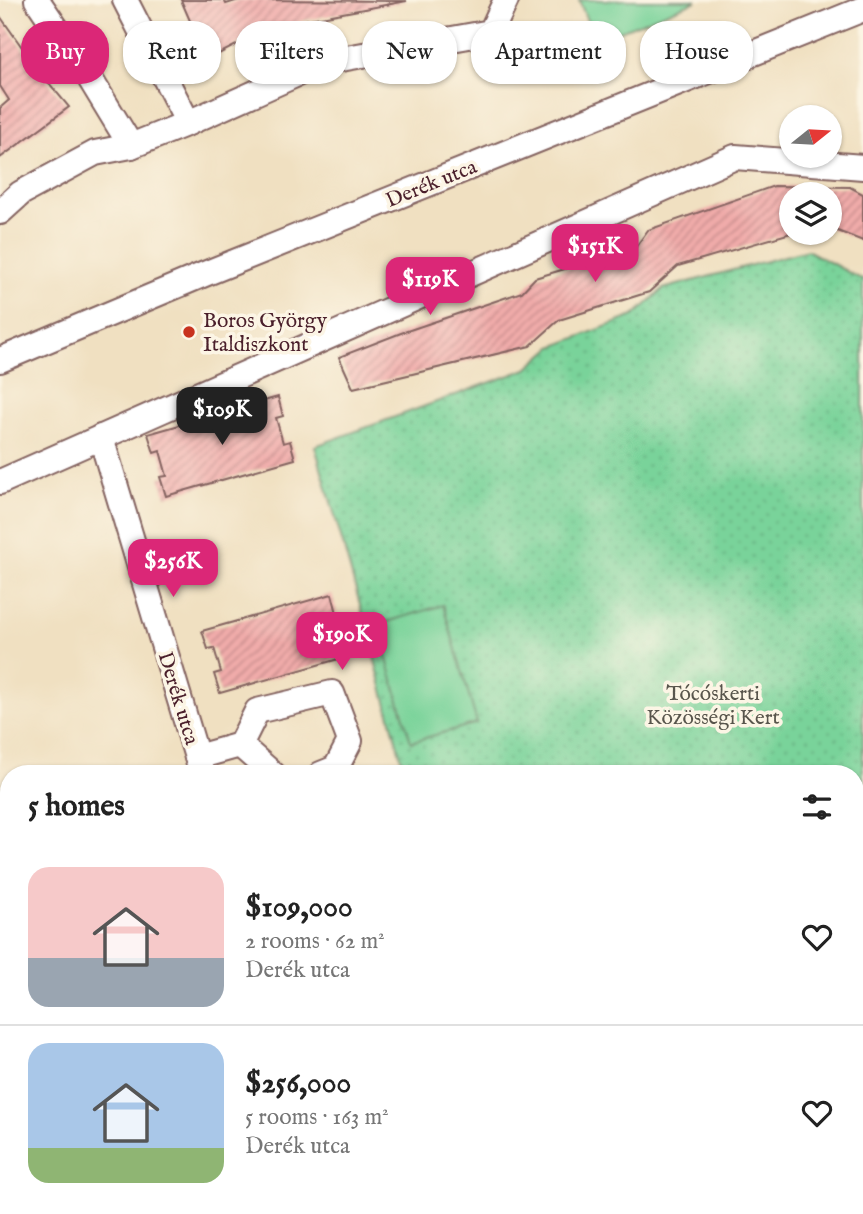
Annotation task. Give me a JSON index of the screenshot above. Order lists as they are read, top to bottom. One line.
{"streets":{"street":["Derék utca"]},"parks":["Tócóskerti Közösségi Kert"],"places":["Boros György Italdiszkont"],"north":"right","page":{"chip":["Buy","Rent","Filters","New","Apartment","House"],"price":["$151K","$119K","$109K","$256K","$190K"],"heading":"5 homes","list":[{"name":"$109,000","note":"2 rooms · 62 m² · Derék utca"},{"name":"$256,000","note":"5 rooms · 163 m² · Derék utca"}]}}
